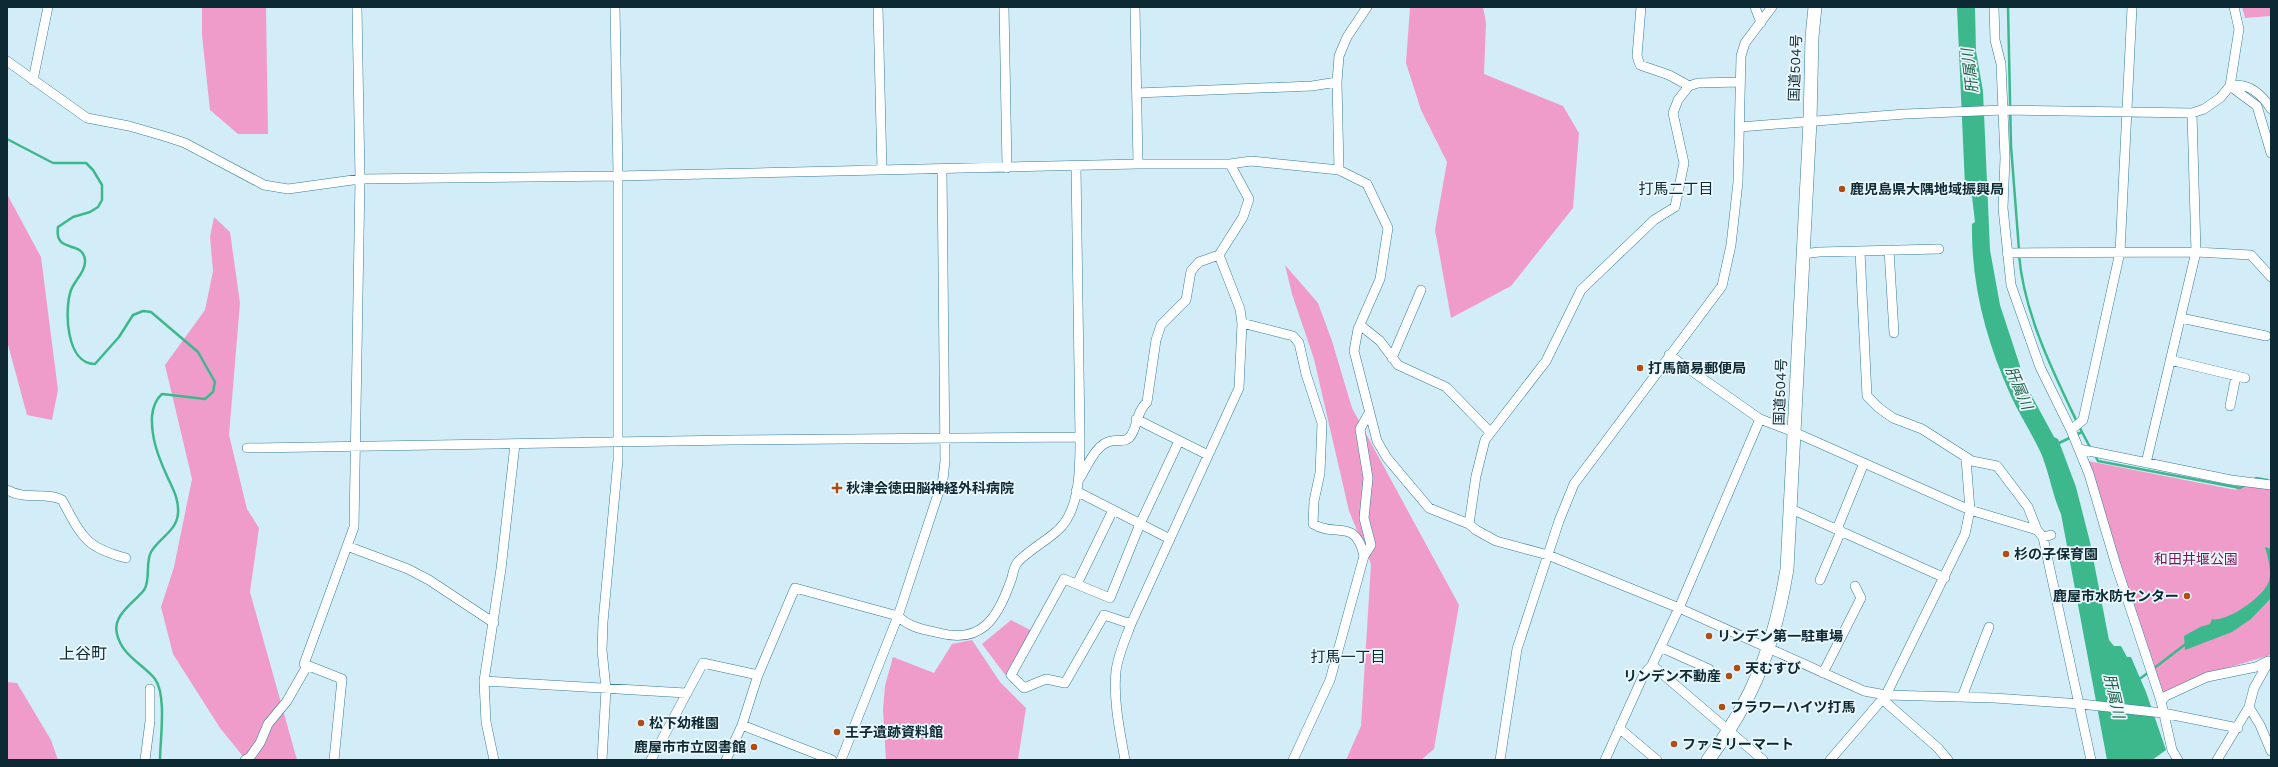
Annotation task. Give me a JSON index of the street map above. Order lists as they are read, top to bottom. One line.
{"streets":{"highway":["国道504号"]},"districts":["打馬二丁目","上谷町","打馬一丁目"],"water":["肝属川"],"parks":["和田井堰公園"],"places":{"other":["鹿児島県大隅地域振興局","打馬簡易郵便局","杉の子保育園","鹿屋市水防センター","リンデン第一駐車場","天むすび","リンデン不動産","フラワーハイツ打馬","松下幼稚園","王子遺跡資料館","ファミリーマート","鹿屋市市立図書館"],"health":["秋津会徳田脳神経外科病院"]}}
